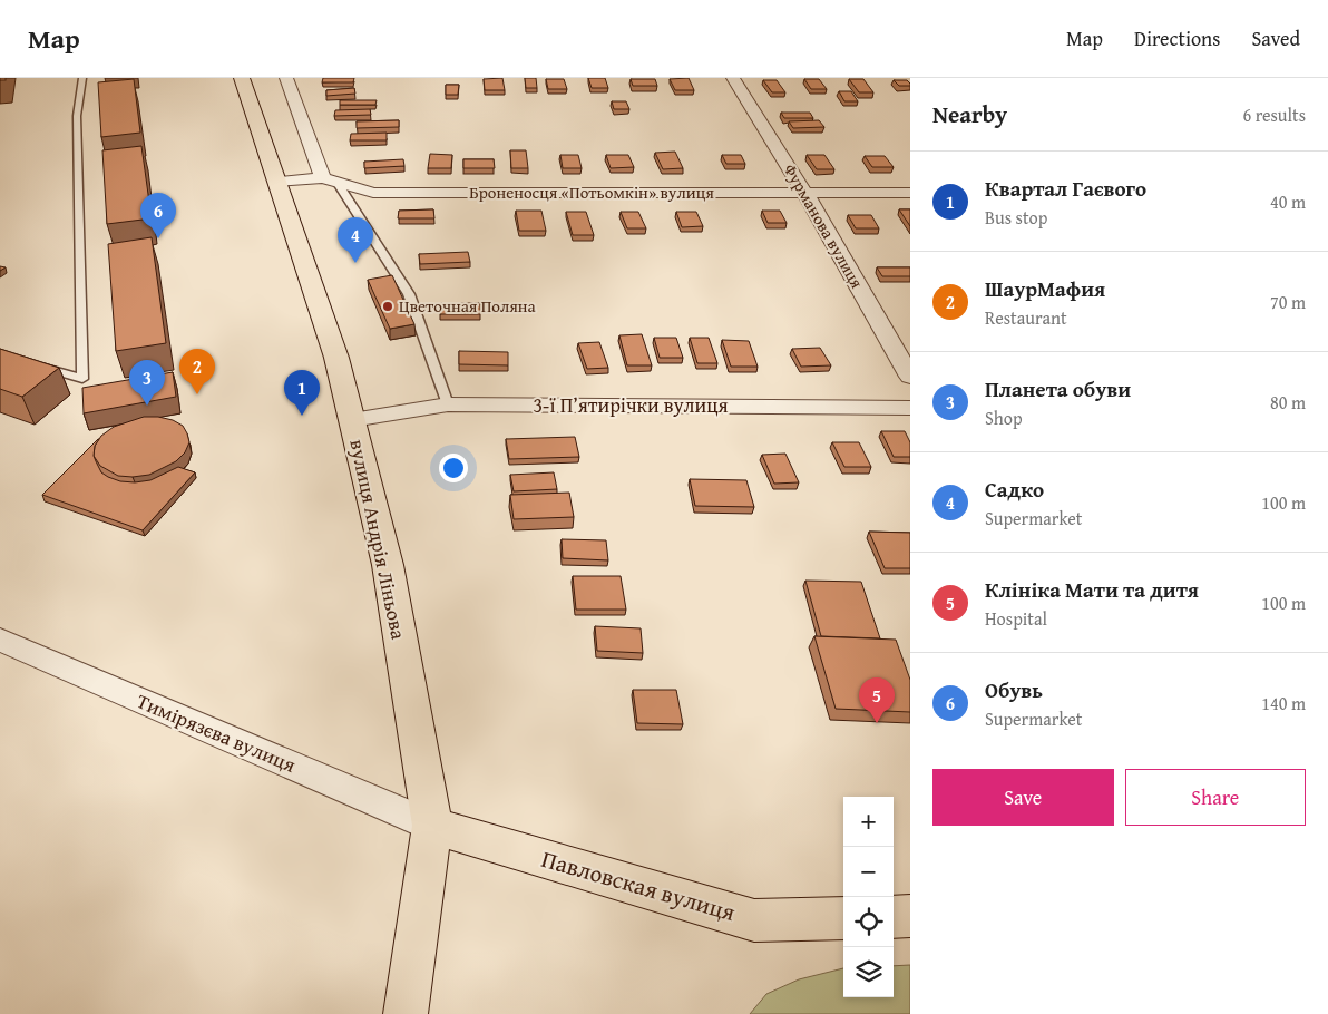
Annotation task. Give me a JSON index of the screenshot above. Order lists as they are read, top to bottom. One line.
{"streets":{"main road":["вулиця Андрія Ліньова","Павловская вулиця"],"street":["Броненосця «Потьомкін» вулиця","Фурманова вулиця","3-ї П’ятирічки вулиця","Тимірязєва вулиця"]},"crossings":[["Броненосця «Потьомкін» вулиця","Фурманова вулиця"],["Броненосця «Потьомкін» вулиця","вулиця Андрія Ліньова"],["3-ї П’ятирічки вулиця","вулиця Андрія Ліньова"],["вулиця Андрія Ліньова","Тимірязєва вулиця"],["вулиця Андрія Ліньова","Павловская вулиця"],["Тимірязєва вулиця","Павловская вулиця"]],"places":["Цветочная Поляна"],"page":{"header":"Map","nav":["Map","Directions","Saved"],"heading":["Nearby","6 results"],"list":[{"mark":"1","name":"Квартал Гаєвого","note":"Bus stop","value":"40 m"},{"mark":"2","name":"ШаурМафия","note":"Restaurant","value":"70 m"},{"mark":"3","name":"Планета обуви","note":"Shop","value":"80 m"},{"mark":"4","name":"Садко","note":"Supermarket","value":"100 m"},{"mark":"5","name":"Клініка Мати та дитя","note":"Hospital","value":"100 m"},{"mark":"6","name":"Обувь","note":"Supermarket","value":"140 m"}],"pins":["6","4","2","3","1","5"],"buttons":["Save","Share"],"map_buttons":["+","−"]}}
